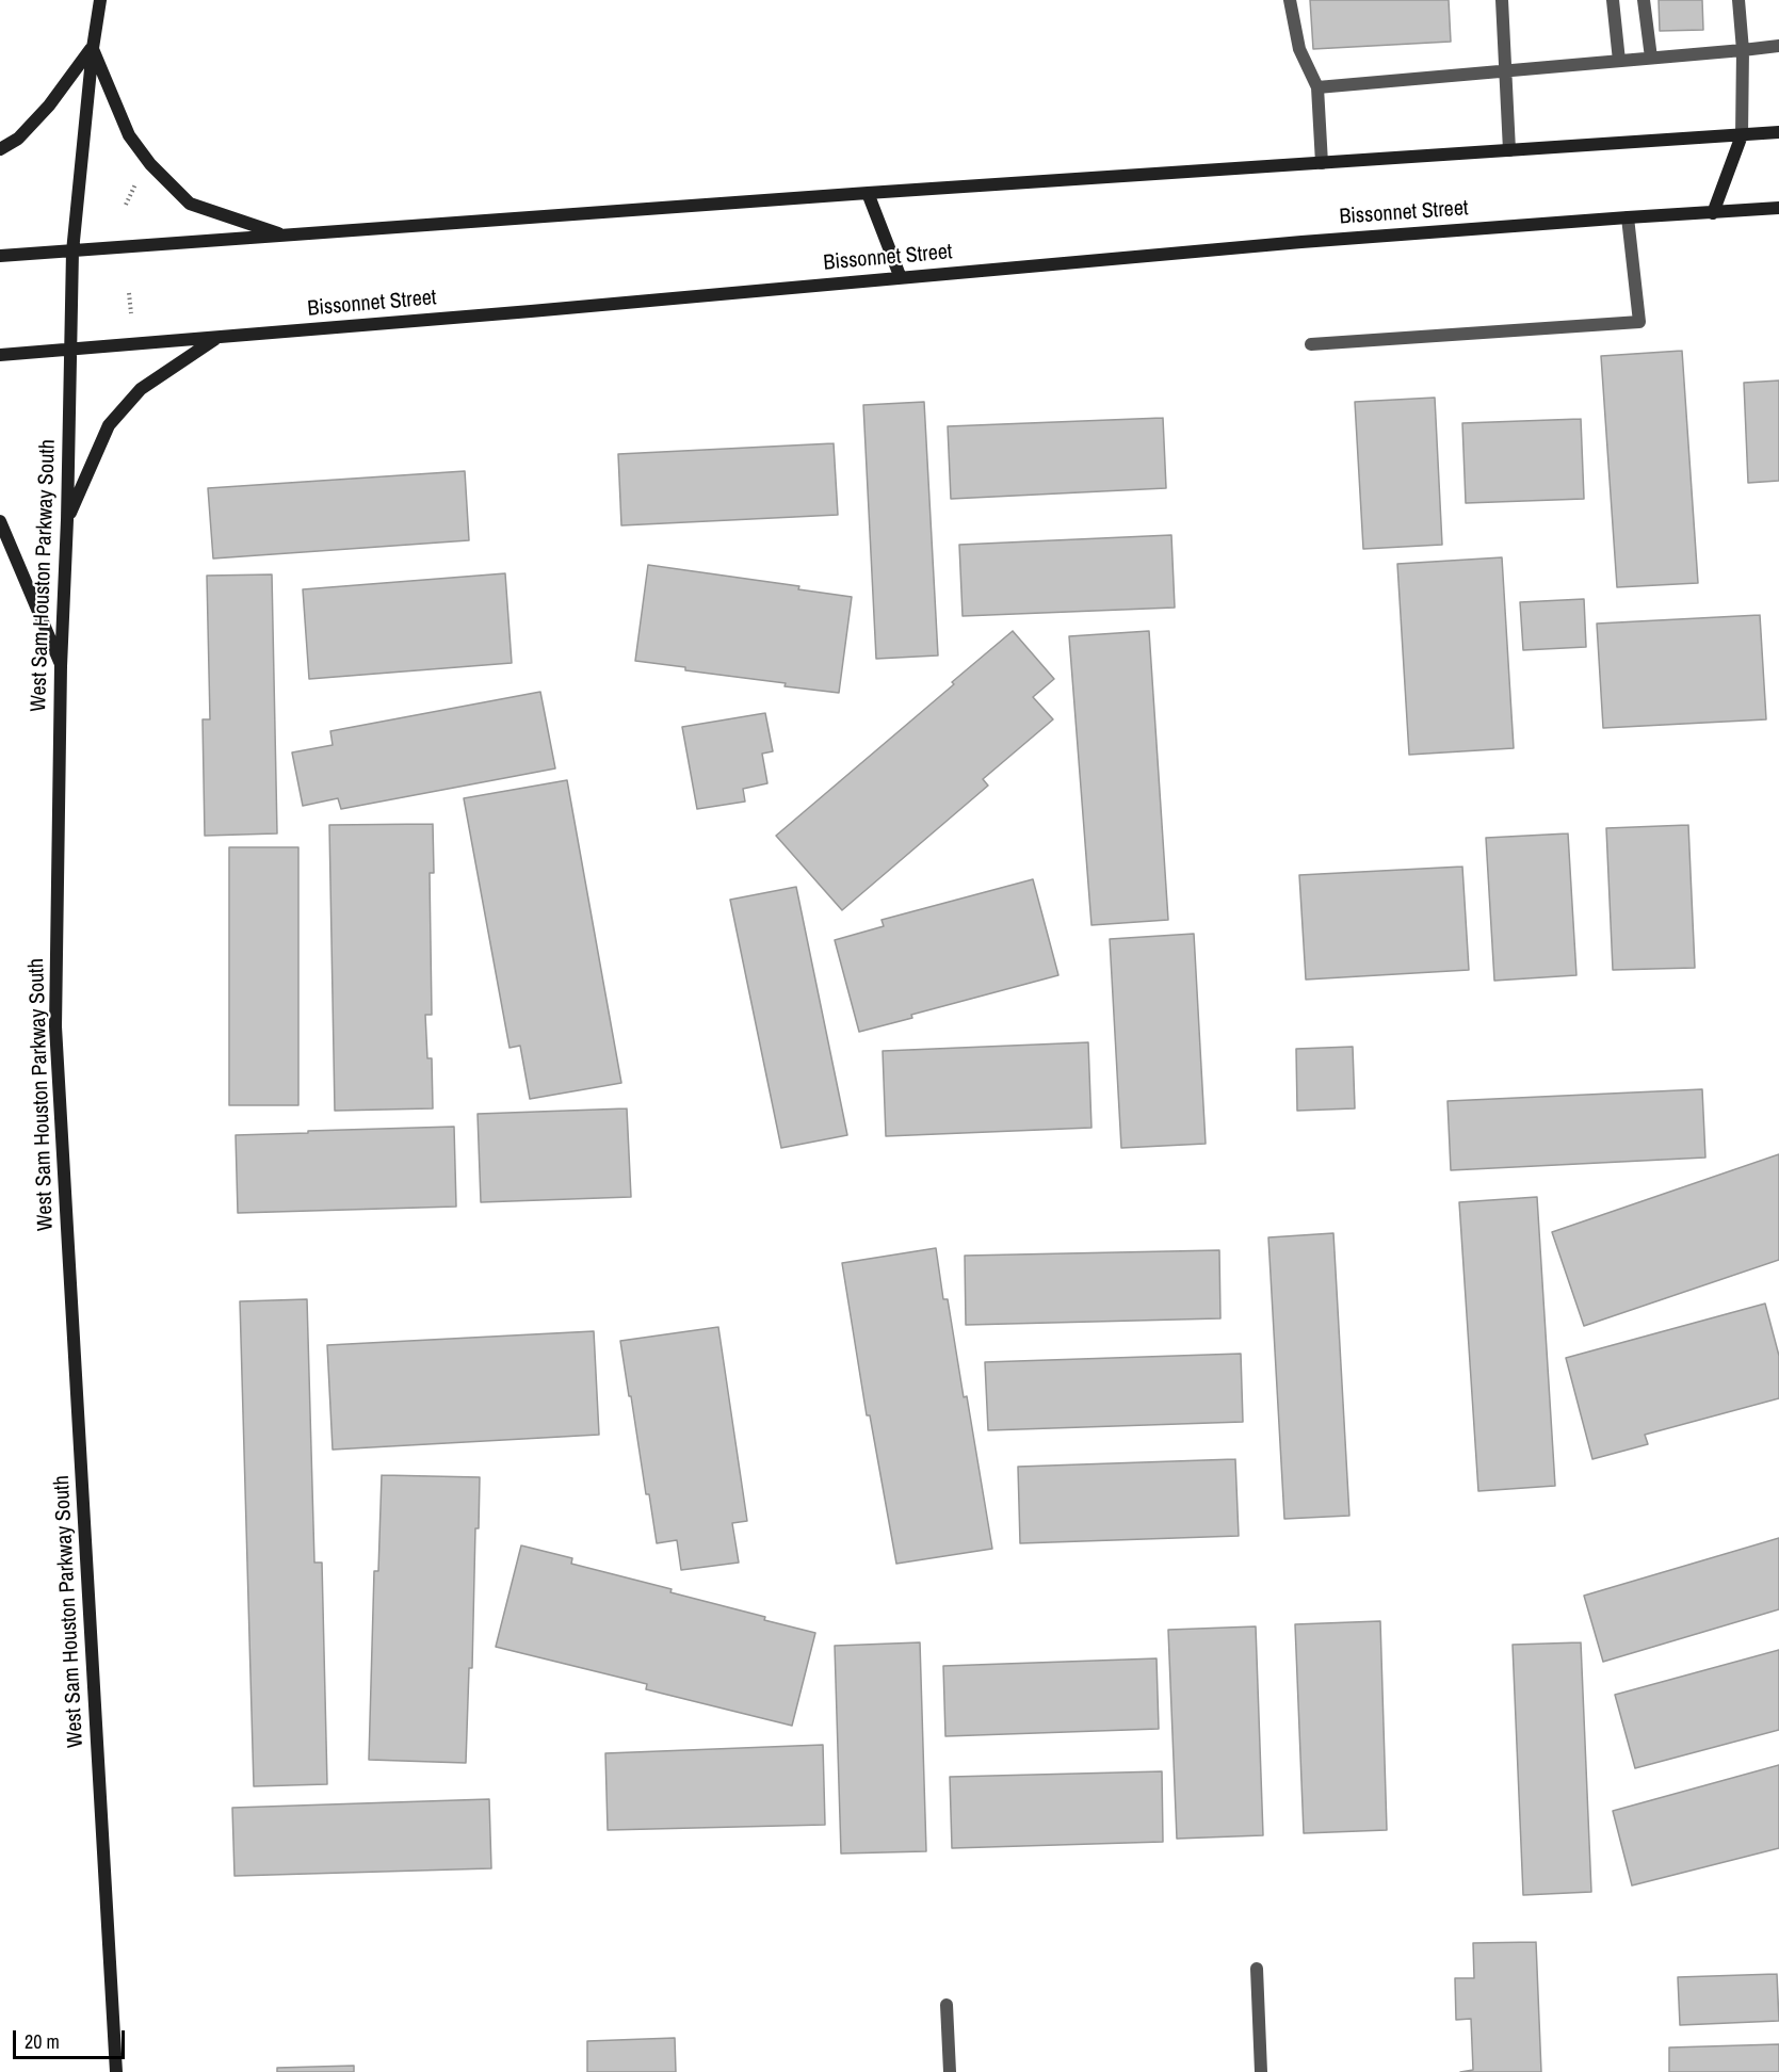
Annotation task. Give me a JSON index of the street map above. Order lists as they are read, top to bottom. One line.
{"streets":{"main road":["Bissonnet Street","West Sam Houston Parkway South"]},"crossings":[["Bissonnet Street","West Sam Houston Parkway South"]],"scale_bar":"20 m"}
